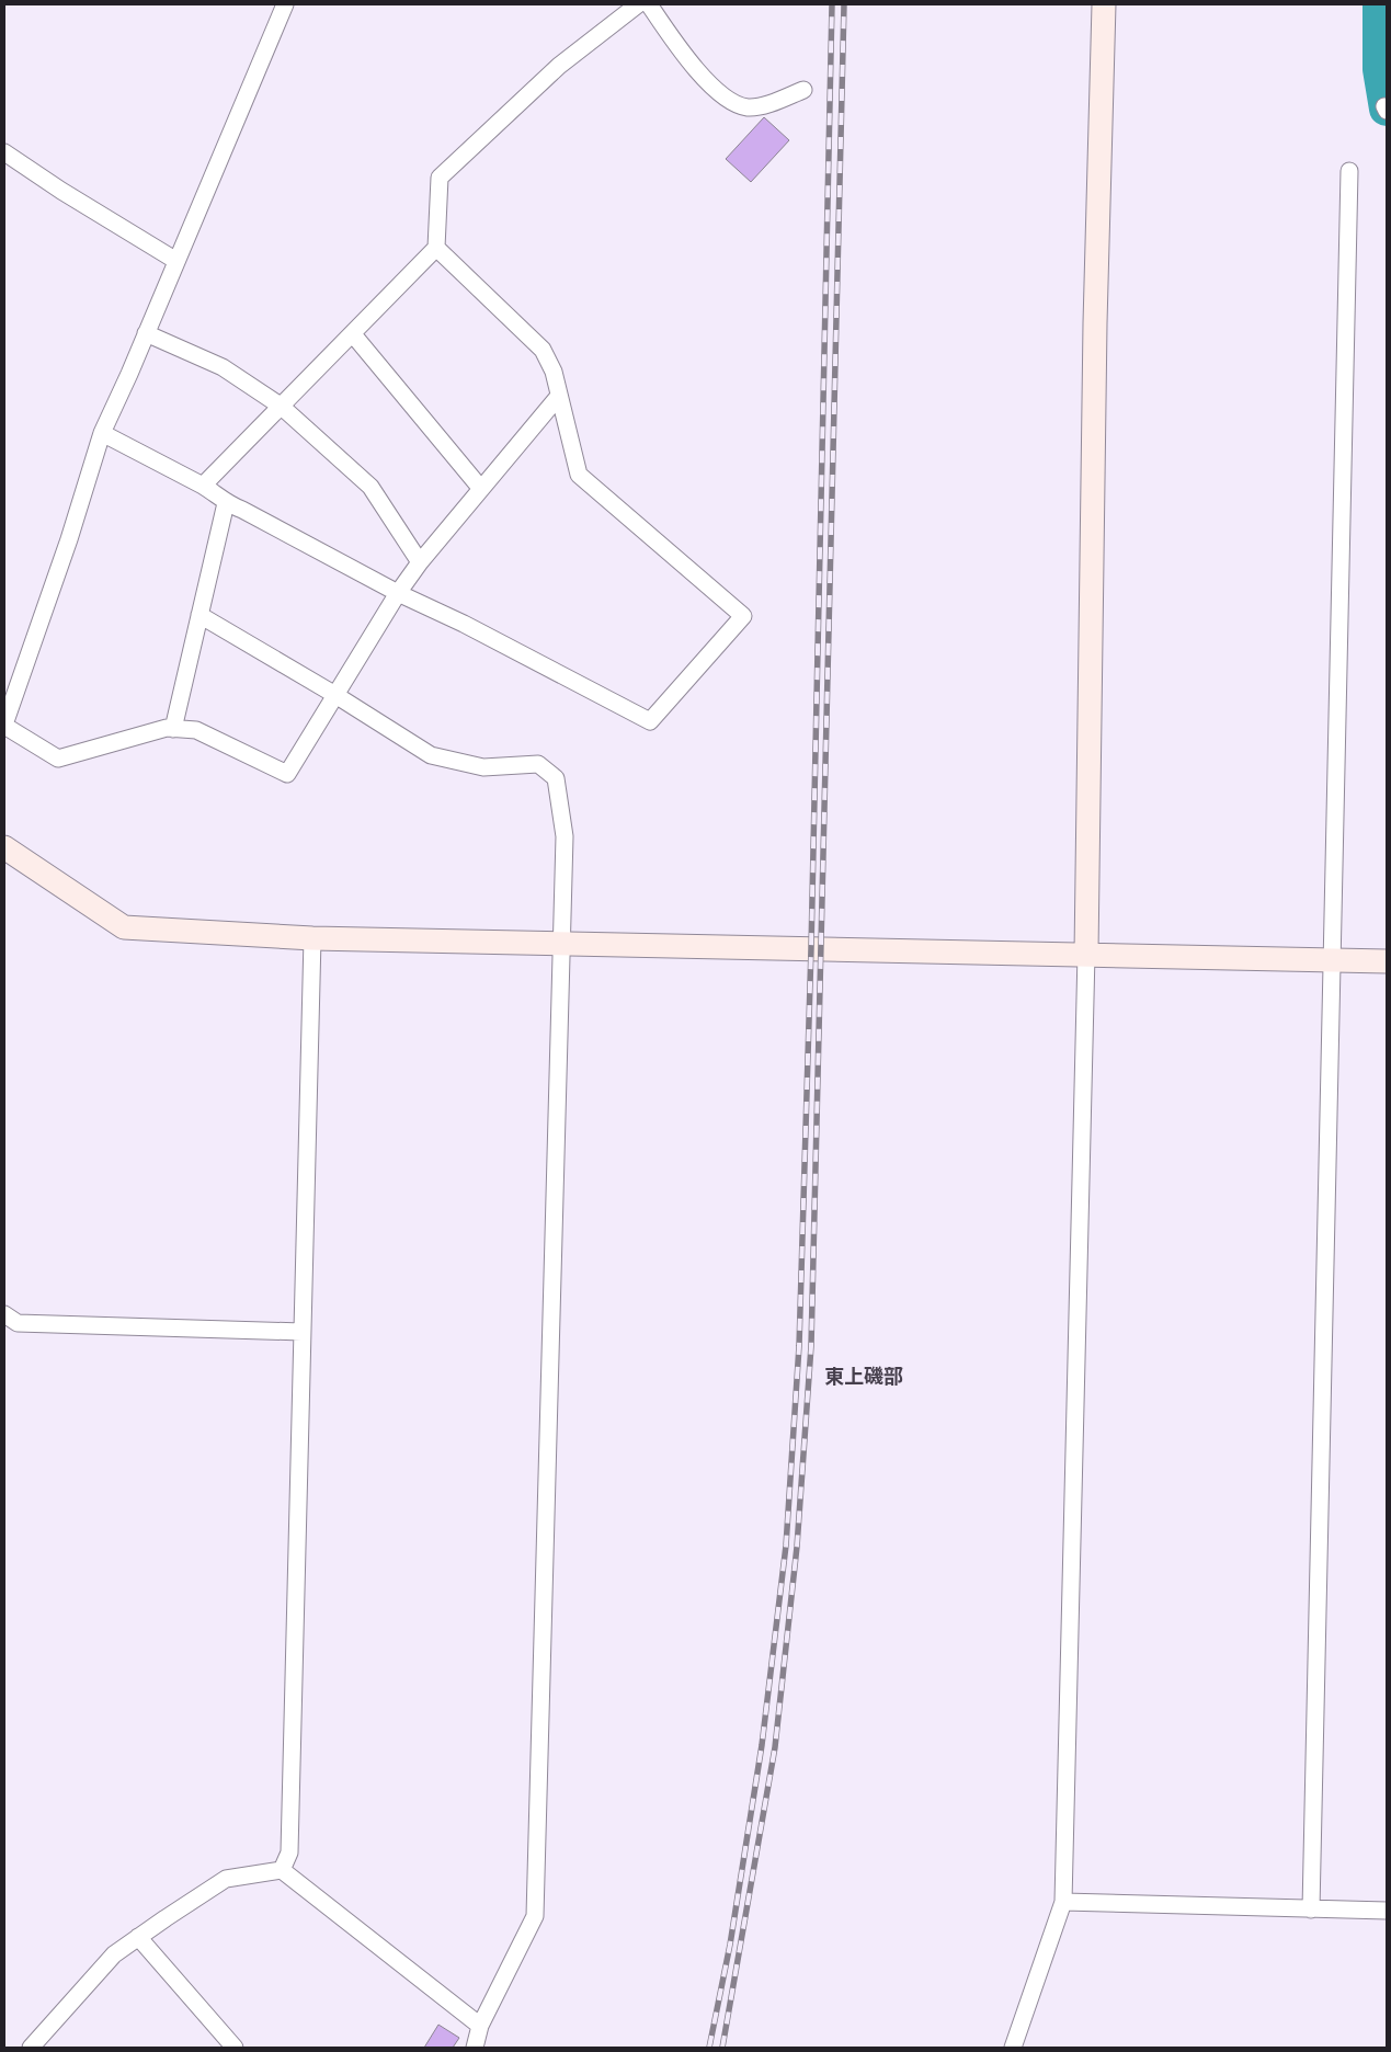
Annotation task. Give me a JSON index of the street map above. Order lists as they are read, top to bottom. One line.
{"districts":["東上磯部"]}
